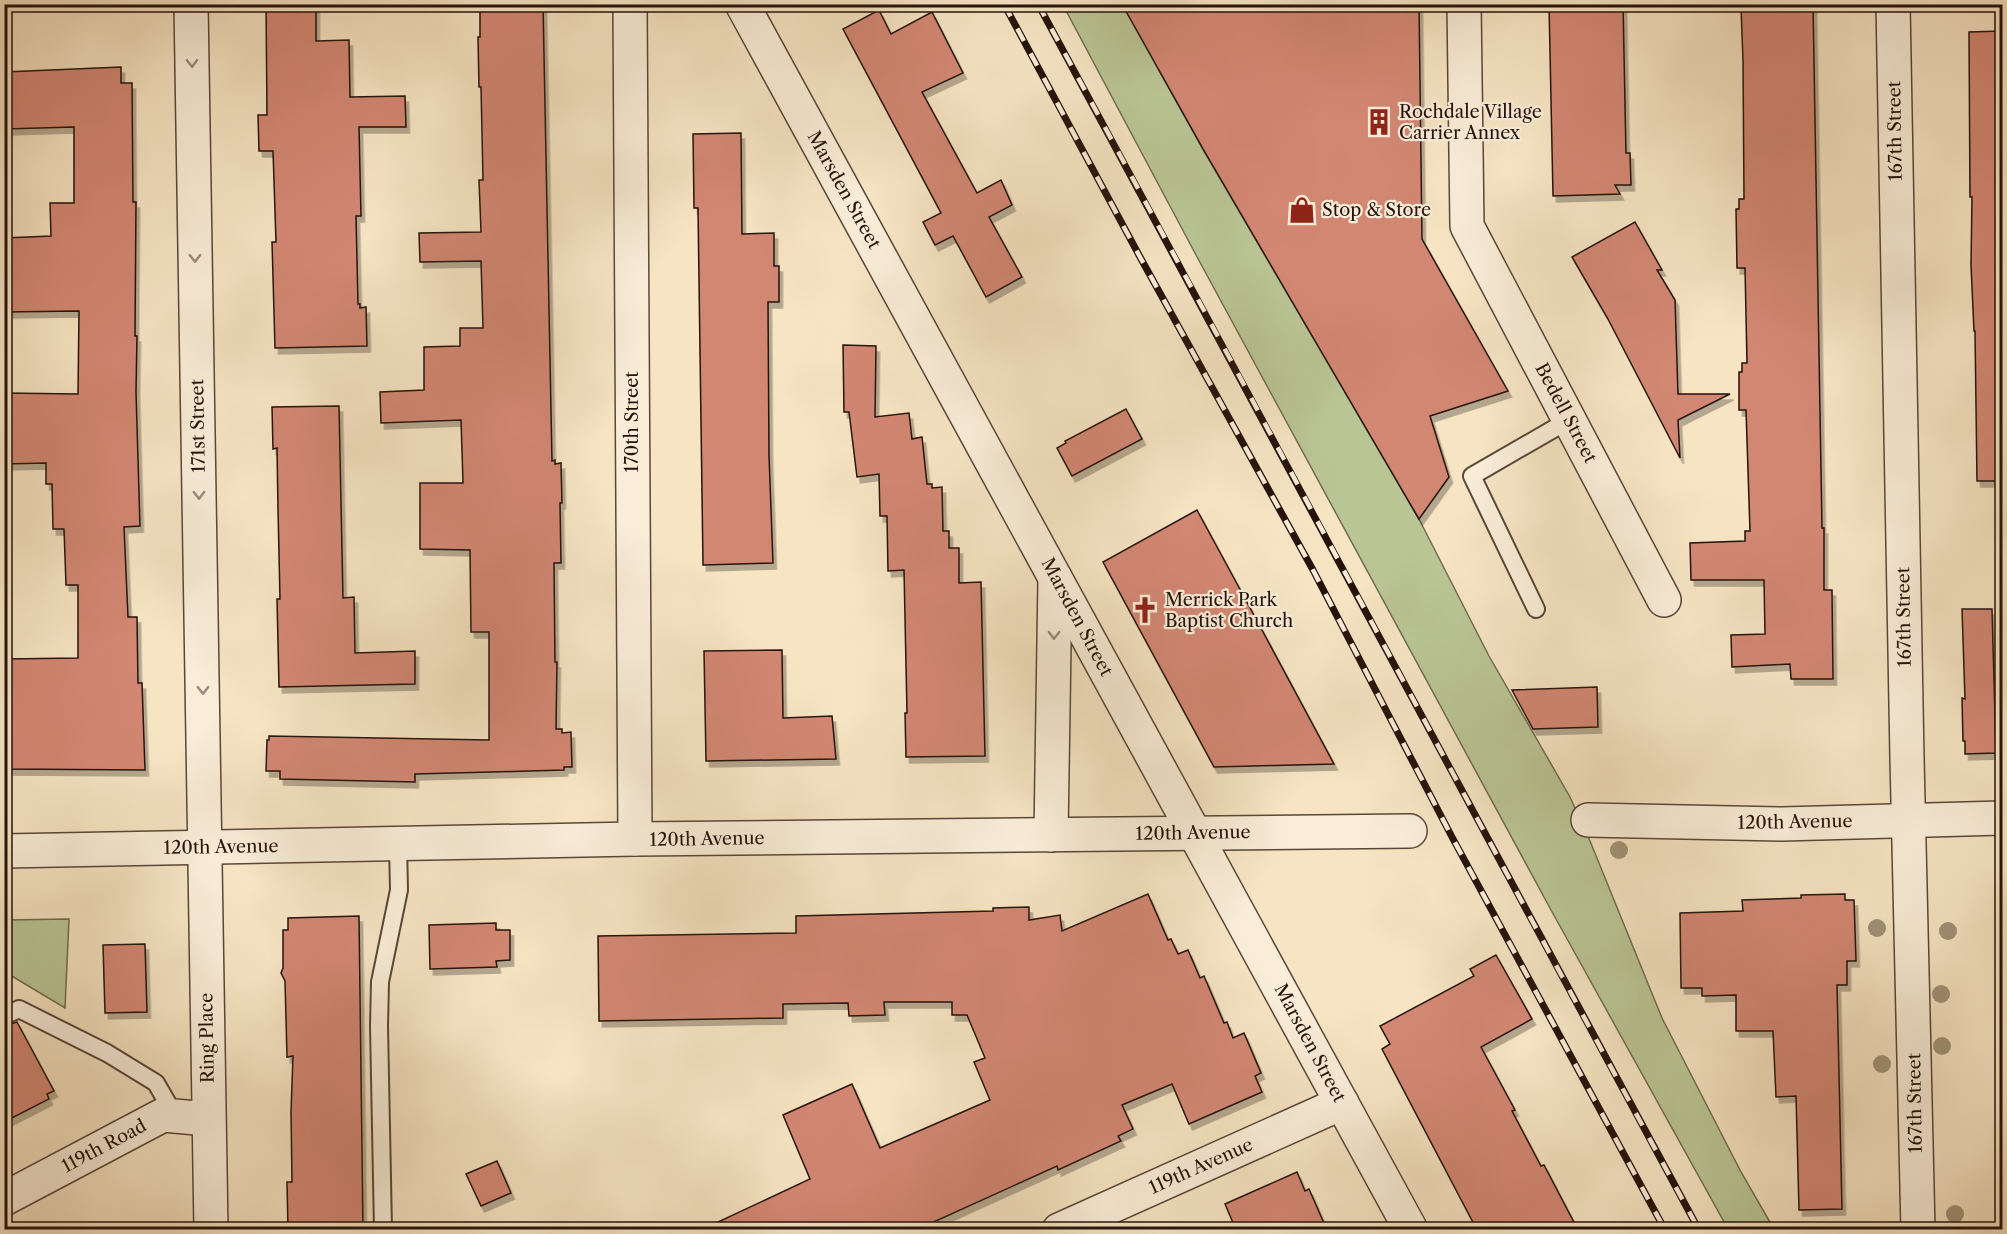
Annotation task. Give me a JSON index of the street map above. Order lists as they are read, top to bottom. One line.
{"streets":{"street":["167th Street","Marsden Street","Bedell Street","170th Street","171st Street","120th Avenue","Ring Place","119th Road","119th Avenue"]},"crossings":[["167th Street","120th Avenue"],["Marsden Street","120th Avenue"],["Marsden Street","119th Avenue"],["170th Street","120th Avenue"],["171st Street","120th Avenue"],["171st Street","Ring Place"],["120th Avenue","Ring Place"],["Ring Place","119th Road"]],"one_way":["171st Street"],"places":{"building":["Rochdale Village Carrier Annex"],"shop":["Stop & Store"],"church":["Merrick Park Baptist Church"]}}
